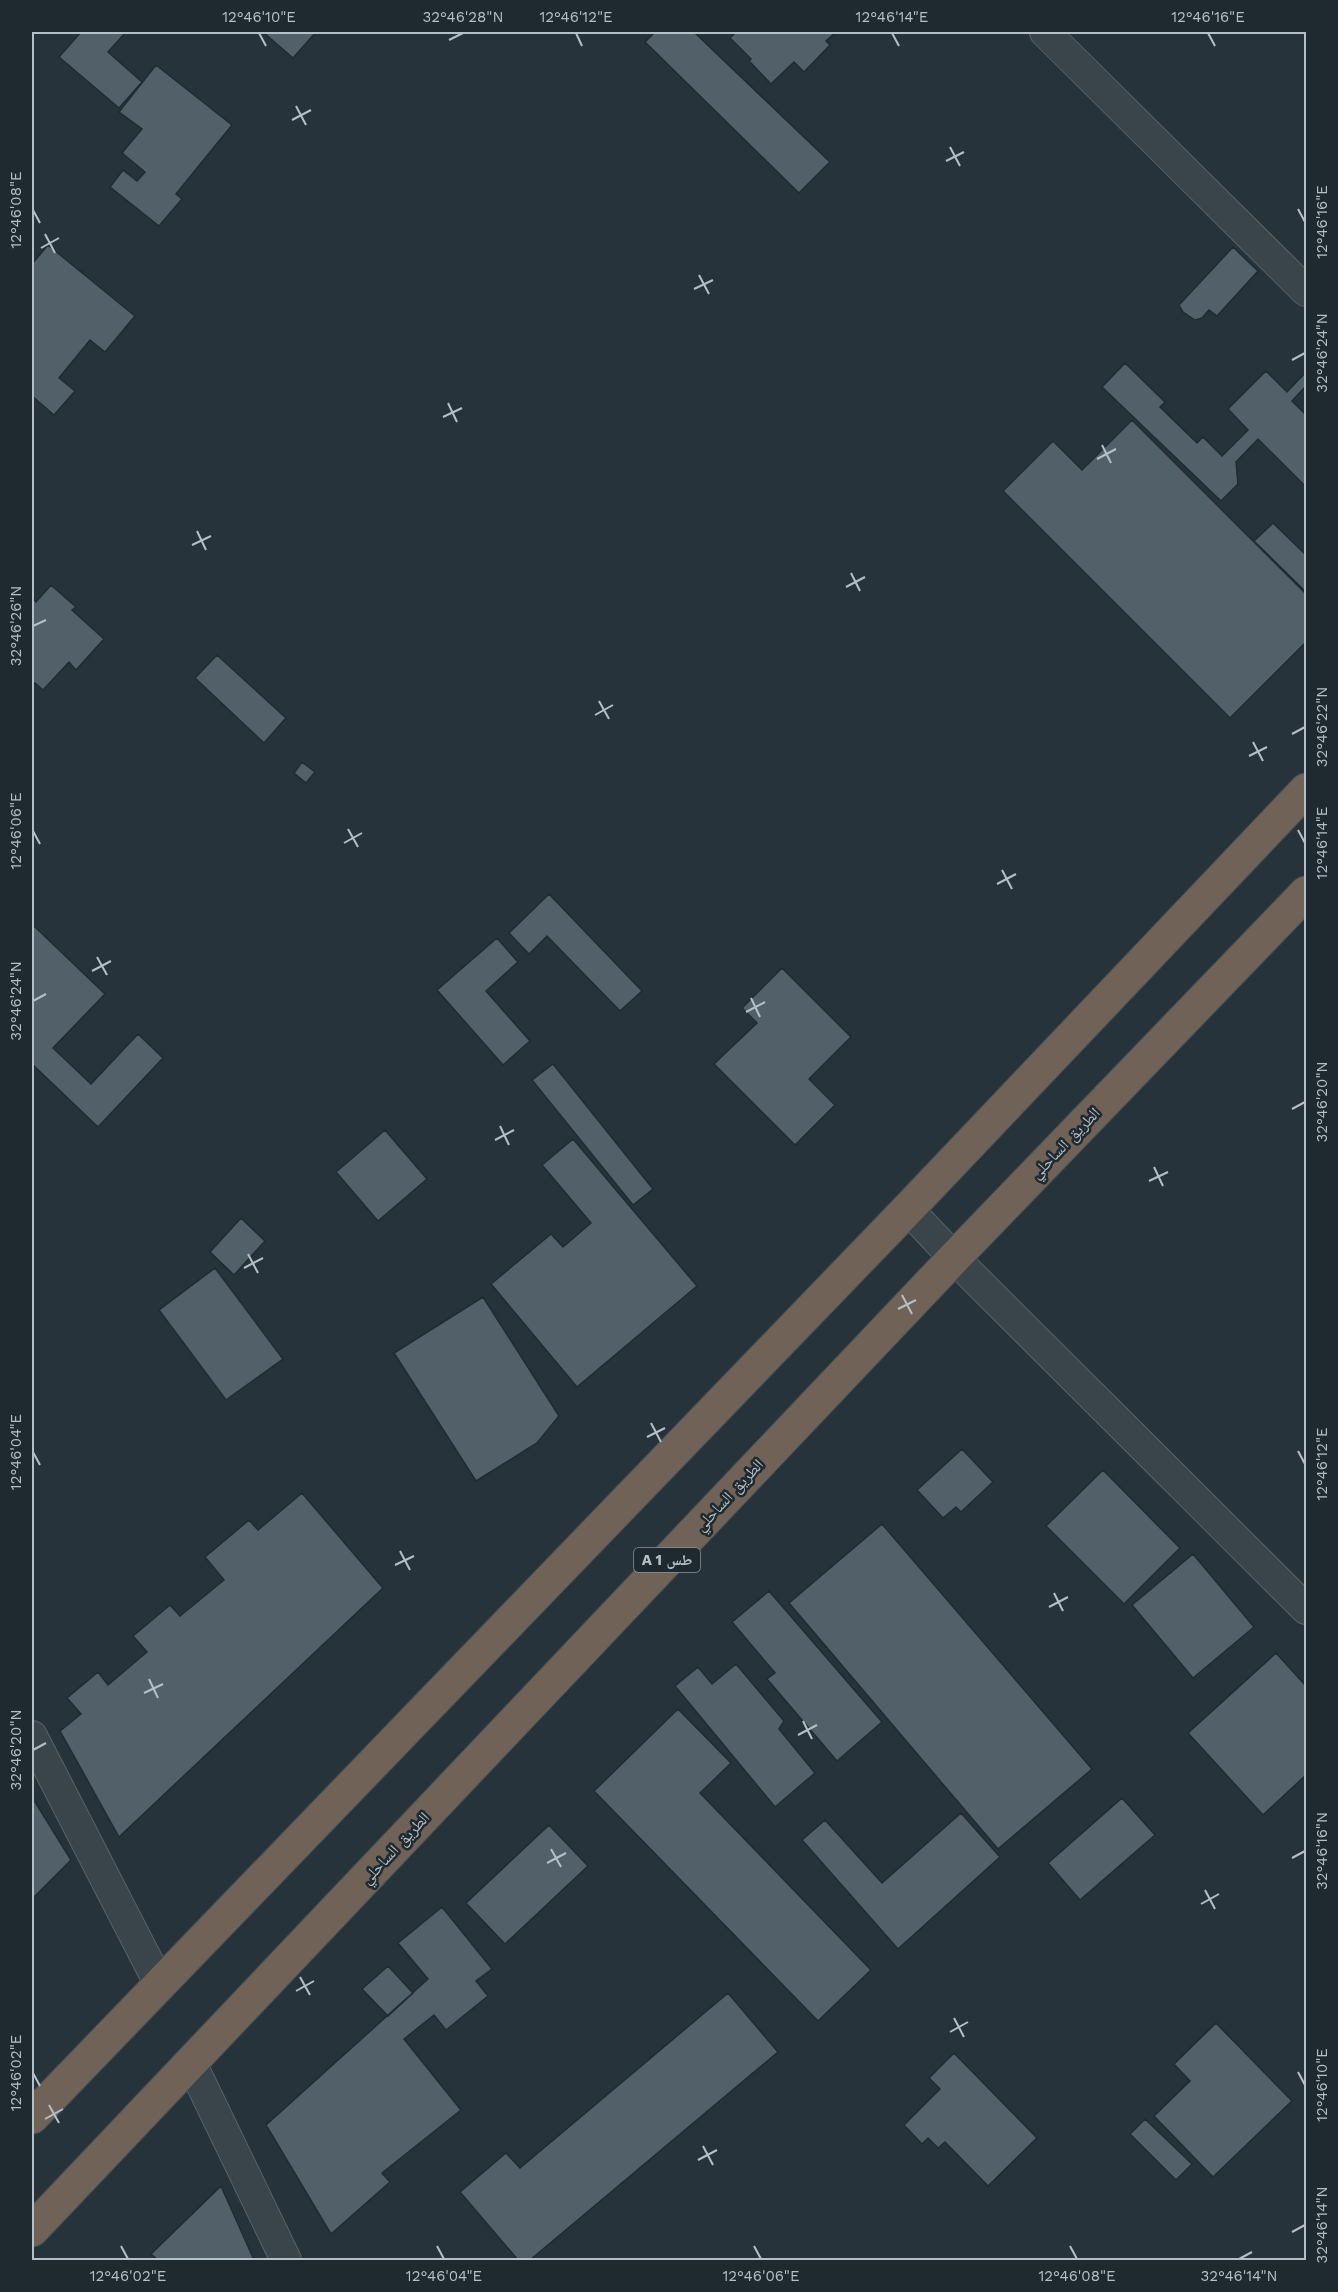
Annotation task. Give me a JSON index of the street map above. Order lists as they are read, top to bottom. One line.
{"streets":{"highway":["الطريق الساحلي","A 1 طس"]},"coordinates":["12°46'10\"E","32°46'28\"N","12°46'12\"E","12°46'14\"E","12°46'16\"E","12°46'08\"E","32°46'24\"N","32°46'26\"N","32°46'22\"N","12°46'06\"E","32°46'20\"N","12°46'04\"E","32°46'16\"N","12°46'02\"E","32°46'14\"N"]}
